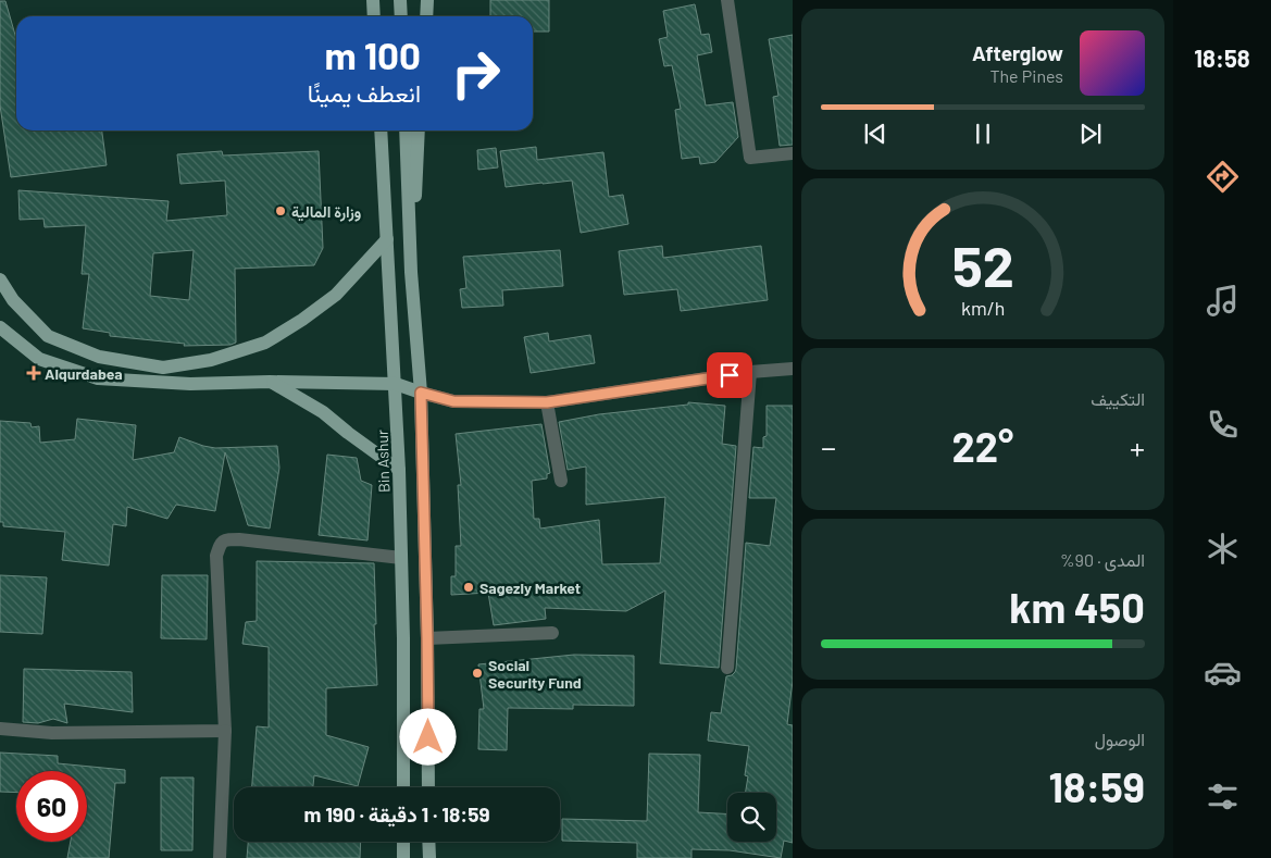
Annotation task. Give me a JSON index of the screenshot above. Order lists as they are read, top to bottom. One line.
{"streets":{"main road":["Bin Ashur"]},"places":{"other":["وزارة المالية","Sagezly Market","Social Security Fund"],"health":["Alqurdabea"]},"page":{"tabs":"18:58","turn":["100 m","انعطف يمينًا"],"song":["Afterglow","The Pines"],"tile":["التكييف",["المدى · 90%","450 km"],["الوصول","18:59"]],"heat":["−","22°","+"],"limit":"60","trip":"18:59 · 1 دقيقة · 190 m","gauge":["52","km/h"]}}
